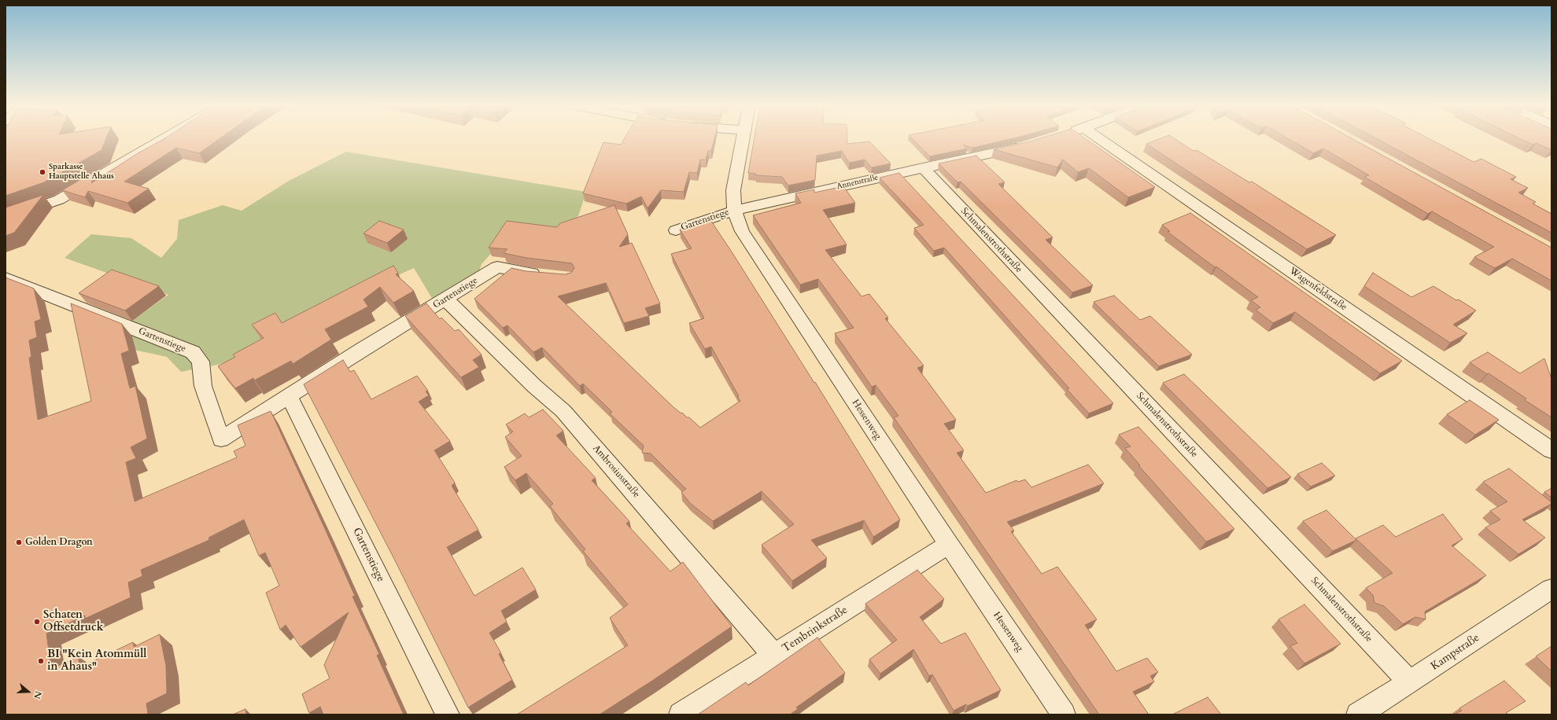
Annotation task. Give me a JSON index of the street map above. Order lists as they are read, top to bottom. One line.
{"streets":{"street":["Annenstraße","Gartenstiege","Schmalenstrothstraße","Wagenfeldstraße","Hessenweg","Ambrosiusstraße","Tembrinkstraße","Kampstraße"]},"crossings":[["Annenstraße","Gartenstiege"],["Annenstraße","Schmalenstrothstraße"],["Annenstraße","Hessenweg"],["Gartenstiege","Hessenweg"],["Gartenstiege","Ambrosiusstraße"],["Schmalenstrothstraße","Kampstraße"],["Hessenweg","Tembrinkstraße"],["Ambrosiusstraße","Tembrinkstraße"]],"places":["Sparkasse Hauptstelle Ahaus","Golden Dragon","Schaten Offsetdruck","BI \"Kein Atommüll in Ahaus\""],"north":"right"}
